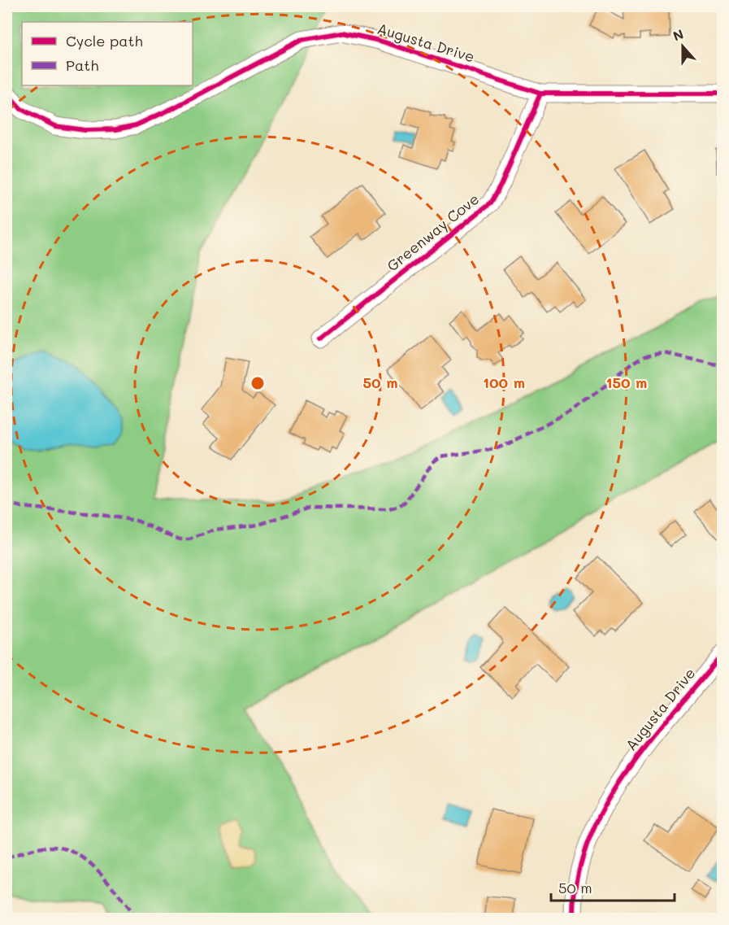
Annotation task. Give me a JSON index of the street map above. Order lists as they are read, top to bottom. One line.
{"streets":{"street":["Augusta Drive","Greenway Cove"]},"crossings":[["Augusta Drive","Greenway Cove"]],"legend":["Cycle path","Path"],"scale_bar":"50 m","north":"top","rings":["50 m","100 m","150 m"]}
